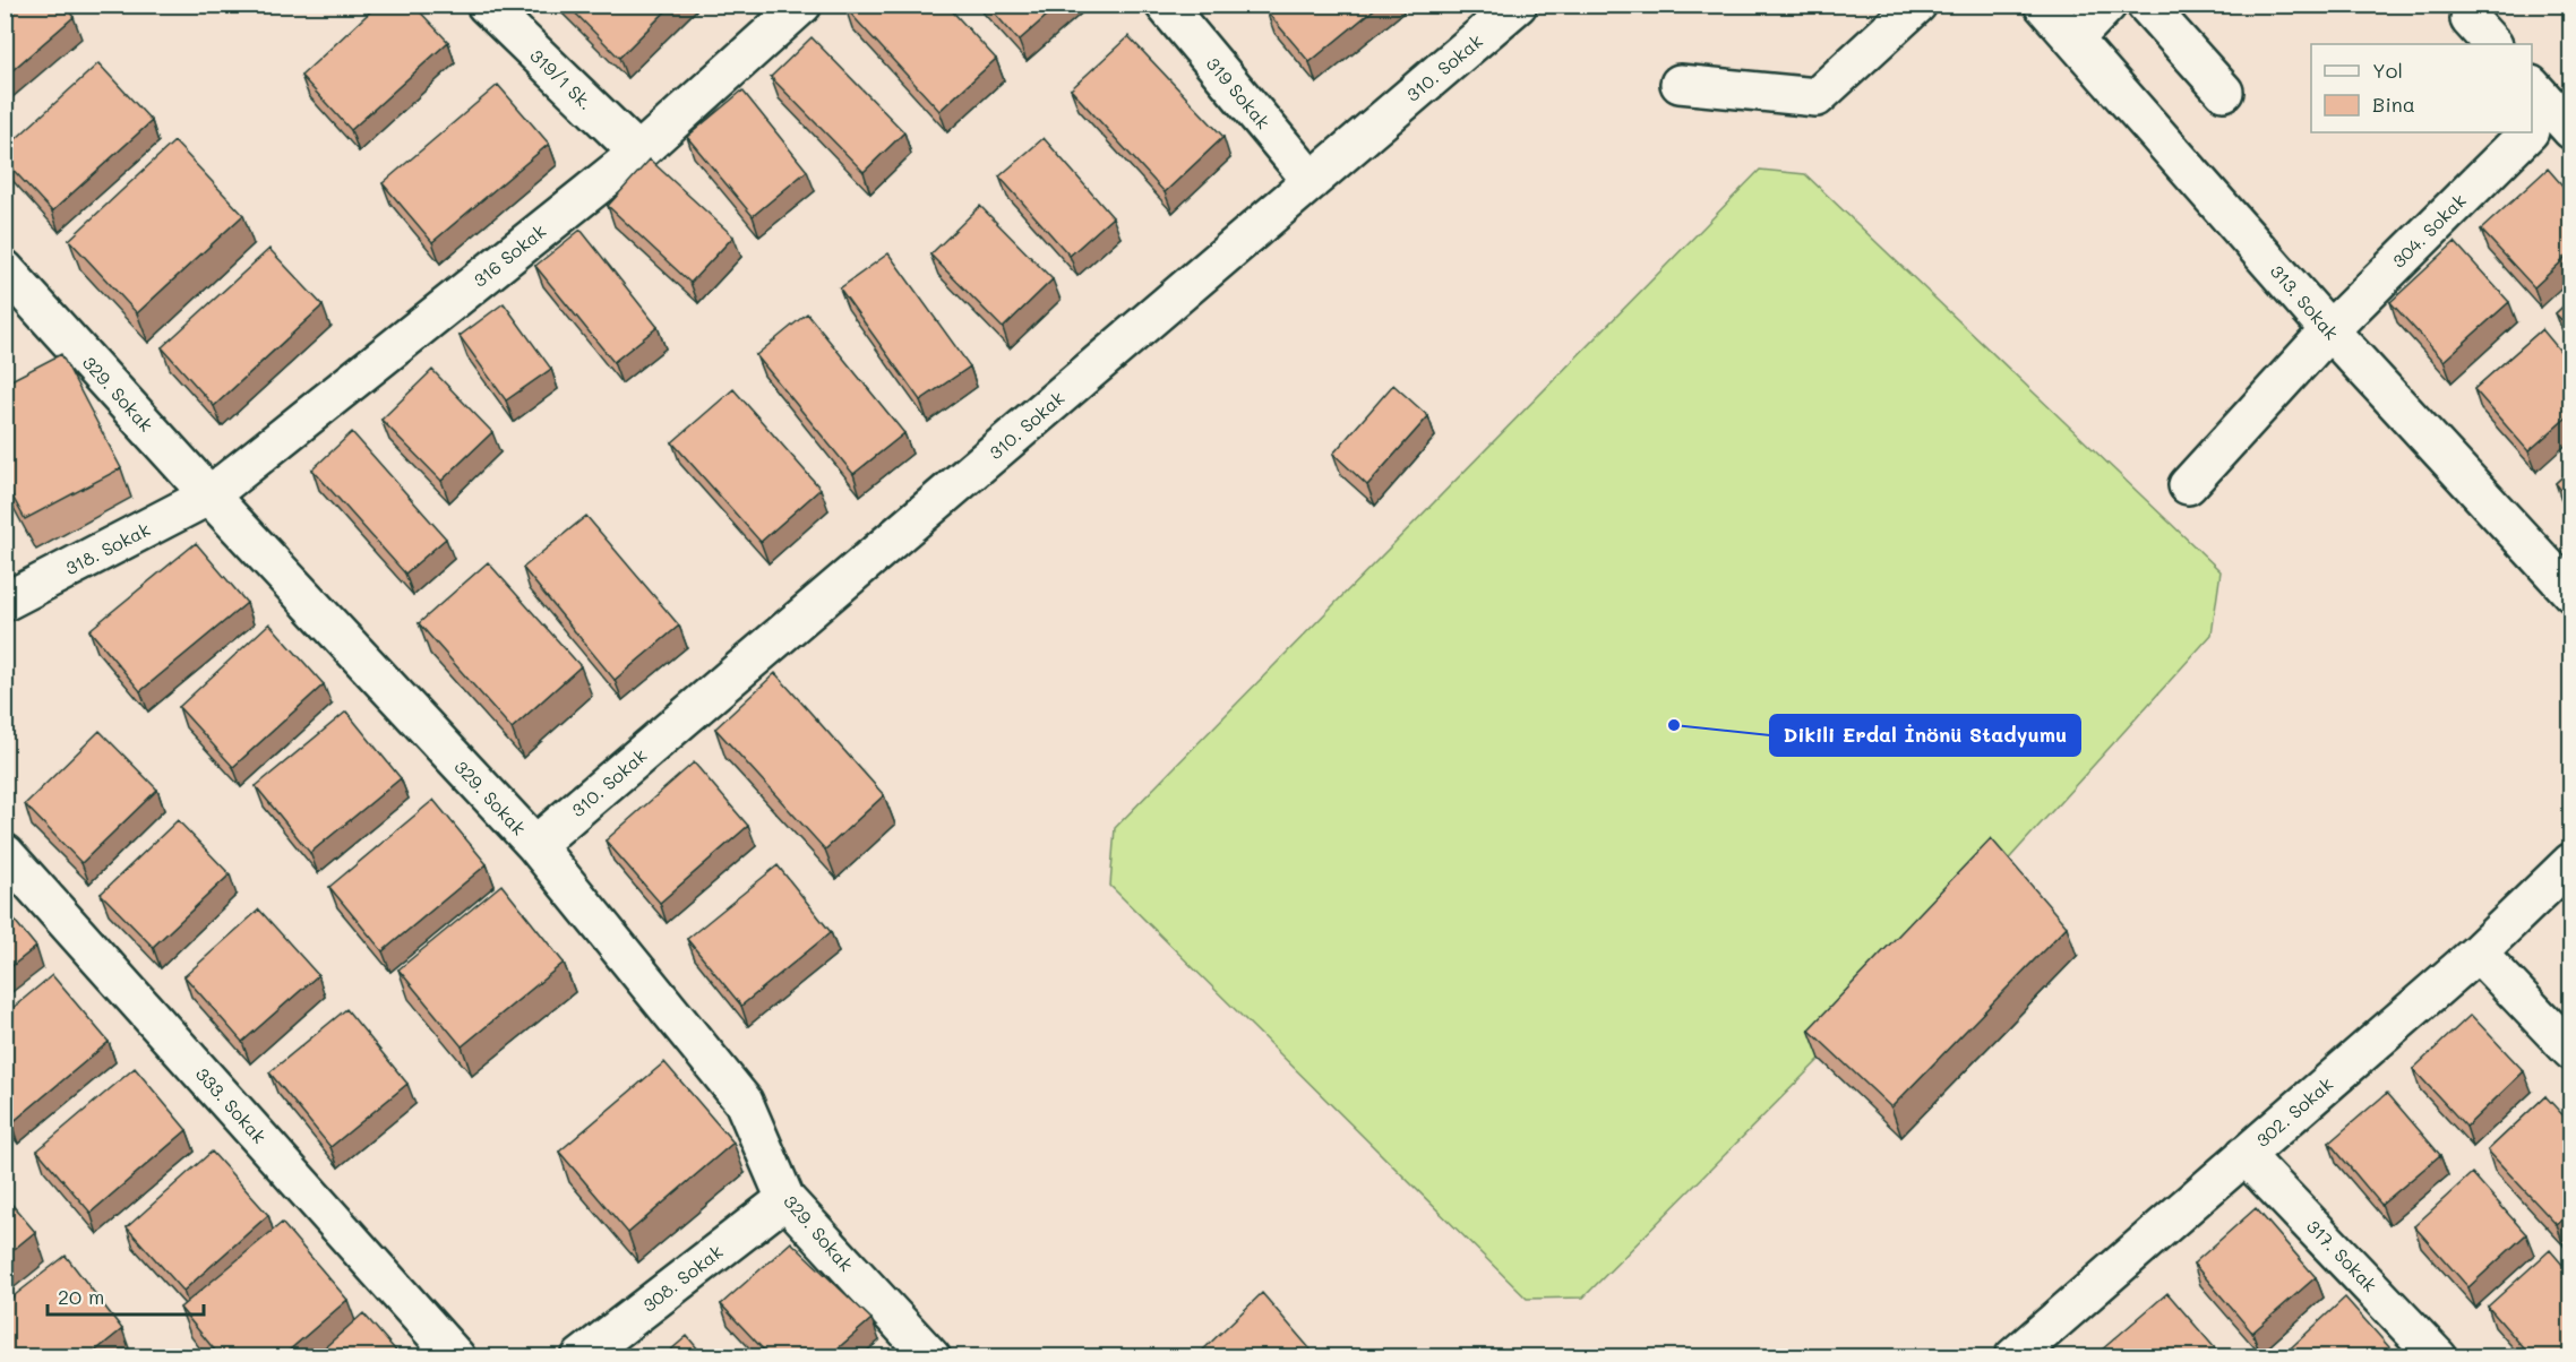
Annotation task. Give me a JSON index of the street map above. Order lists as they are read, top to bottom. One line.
{"streets":{"street":["310. Sokak","319/1 Sk.","319 Sokak","304. Sokak","316 Sokak","313. Sokak","329. Sokak","318. Sokak","333. Sokak","302. Sokak","317. Sokak","308. Sokak"]},"crossings":[["310. Sokak","319 Sokak"],["310. Sokak","329. Sokak"],["319/1 Sk.","316 Sokak"],["304. Sokak","313. Sokak"],["316 Sokak","329. Sokak"],["316 Sokak","318. Sokak"],["329. Sokak","318. Sokak"],["329. Sokak","308. Sokak"],["302. Sokak","317. Sokak"]],"places":["Dikili Erdal İnönü Stadyumu"],"legend":["Yol","Bina"],"scale_bar":"20 m"}
